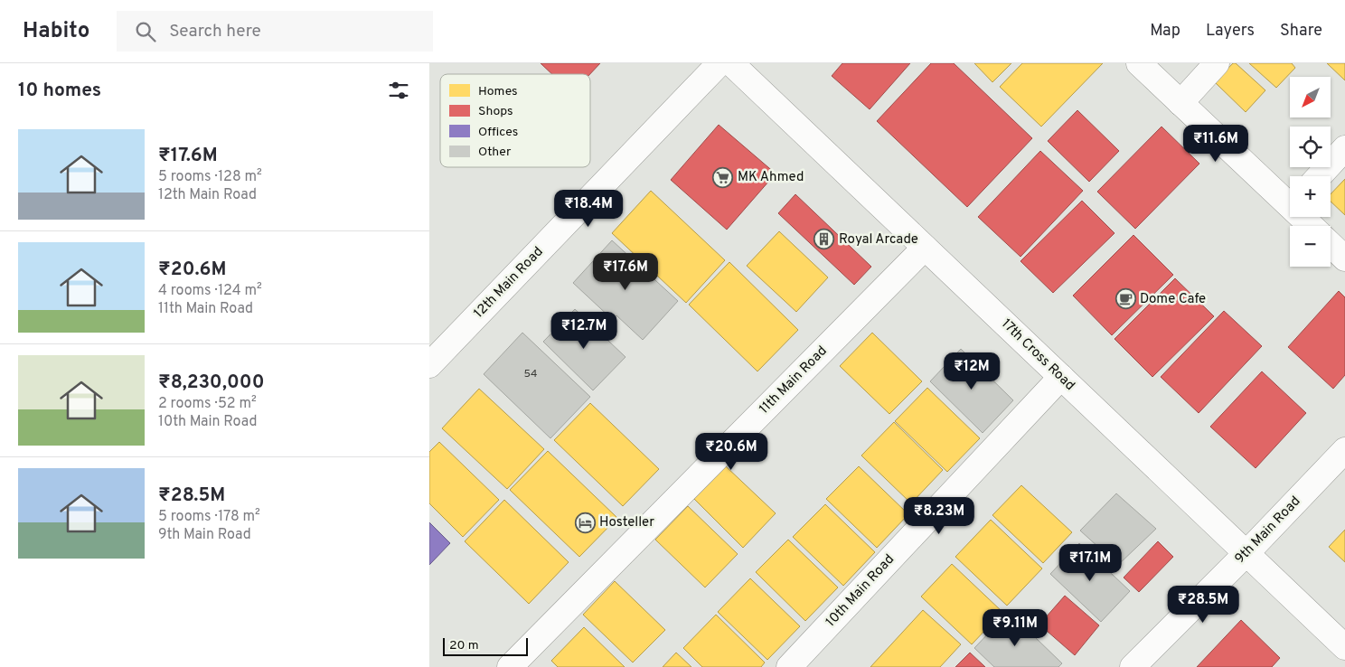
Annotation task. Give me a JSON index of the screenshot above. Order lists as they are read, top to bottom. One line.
{"streets":{"street":["12th Main Road","17th Cross Road","11th Main Road","9th Main Road","10th Main Road"]},"crossings":[["17th Cross Road","11th Main Road"],["17th Cross Road","9th Main Road"],["17th Cross Road","10th Main Road"]],"places":{"supermarket":["MK Ahmed"],"building":["Royal Arcade"],"cafe":["Dome Cafe"],"hotel":["Hosteller"]},"house_numbers":["54"],"legend":["Homes","Shops","Offices","Other"],"scale_bar":"20 m","north":"bottom left","page":{"header":"Habito","search":"Search here","nav":["Map","Layers","Share"],"heading":"10 homes","map_buttons":["+","−"],"list":[{"name":"₹17.6M","note":"5 rooms · 128 m² · 12th Main Road"},{"name":"₹20.6M","note":"4 rooms · 124 m² · 11th Main Road"},{"name":"₹8,230,000","note":"2 rooms · 52 m² · 10th Main Road"},{"name":"₹28.5M","note":"5 rooms · 178 m² · 9th Main Road"}],"price":["₹11.6M","₹18.4M","₹17.6M","₹12.7M","₹12M","₹20.6M","₹8.23M","₹17.1M","₹28.5M","₹9.11M"],"scale":"20 m"}}
